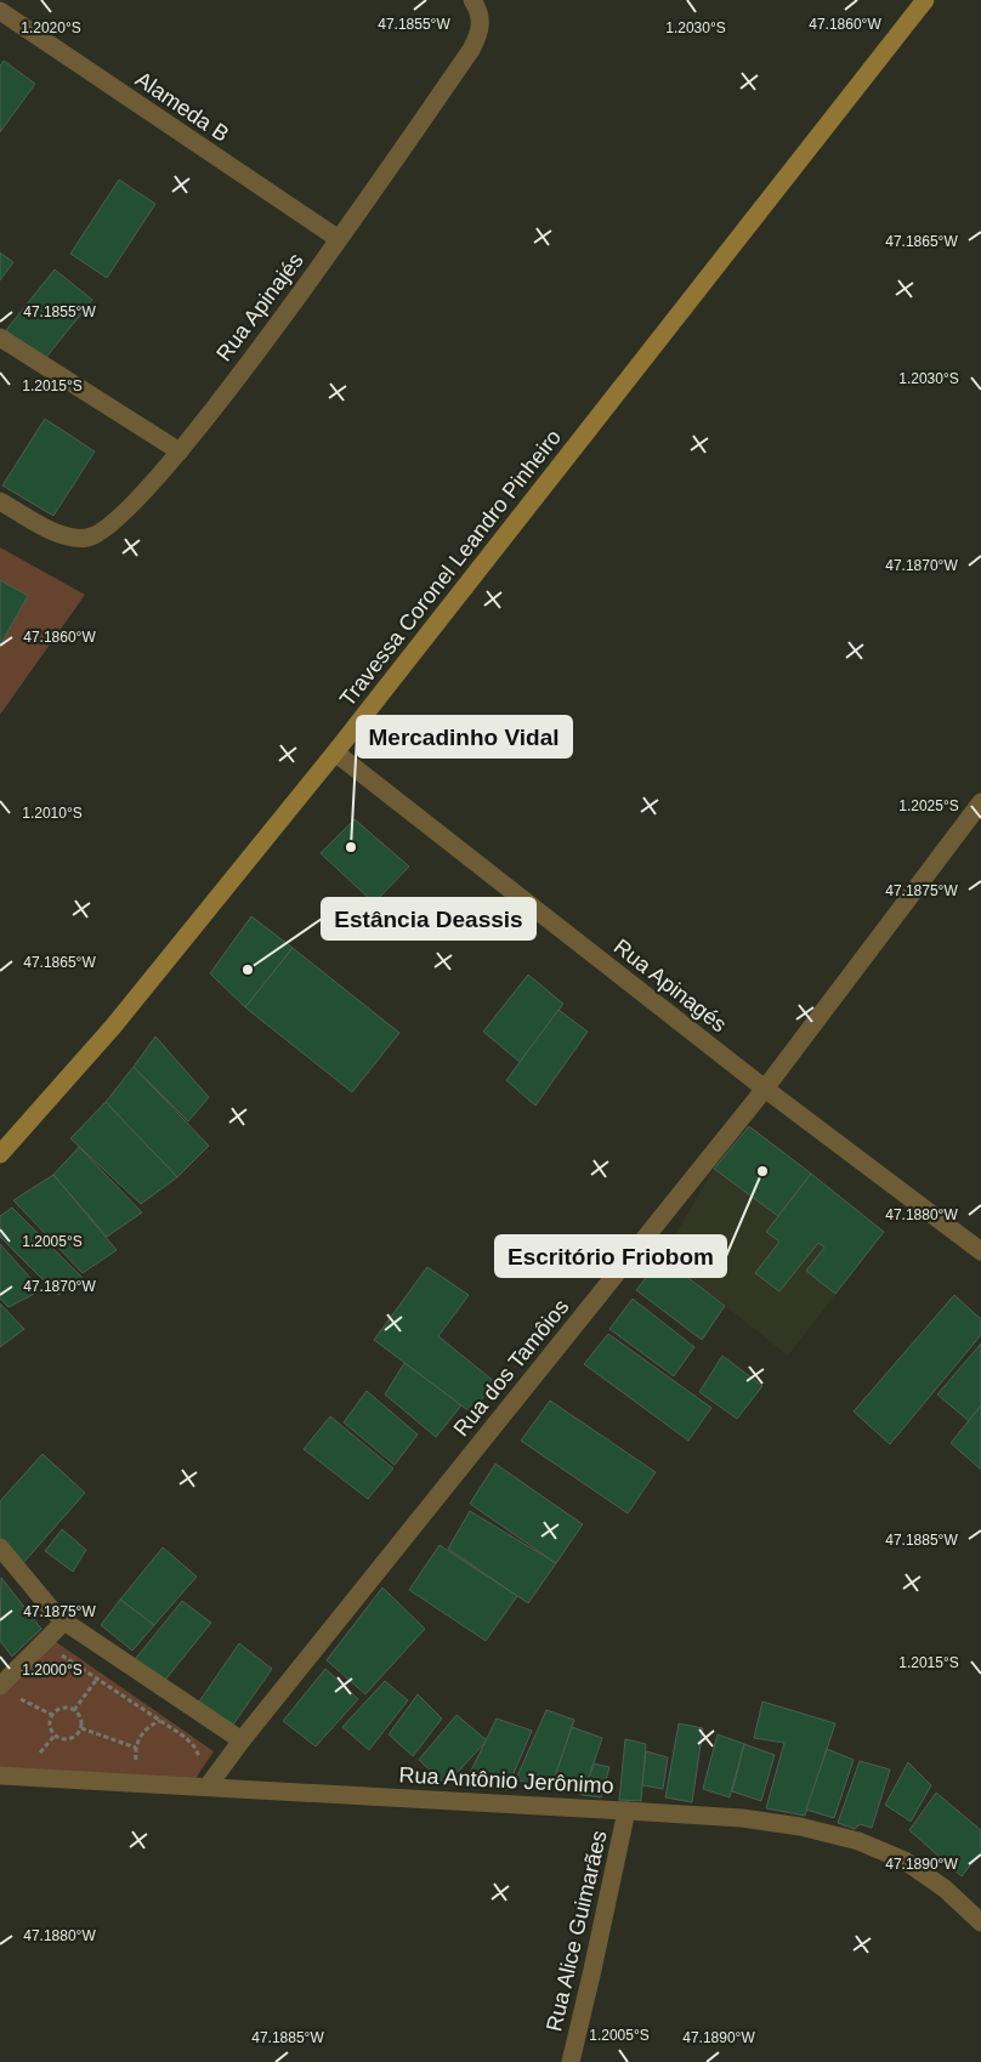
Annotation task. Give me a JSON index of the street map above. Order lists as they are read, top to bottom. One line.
{"streets":{"street":["Alameda B","Rua Apinajés","Travessa Coronel Leandro Pinheiro","Rua Apinagés","Rua dos Tamôios","Rua Antônio Jerônimo","Rua Alice Guimarães"]},"crossings":[["Alameda B","Rua Apinajés"],["Travessa Coronel Leandro Pinheiro","Rua Apinagés"],["Rua Apinagés","Rua dos Tamôios"],["Rua dos Tamôios","Rua Antônio Jerônimo"],["Rua Antônio Jerônimo","Rua Alice Guimarães"]],"places":["Mercadinho Vidal","Estância Deassis","Escritório Friobom"],"coordinates":["47.1855°W","47.1860°W","1.2020°S","1.2030°S","47.1865°W","1.2015°S","47.1870°W","1.2025°S","1.2010°S","47.1875°W","47.1880°W","1.2005°S","47.1885°W","1.2000°S","47.1890°W"]}
